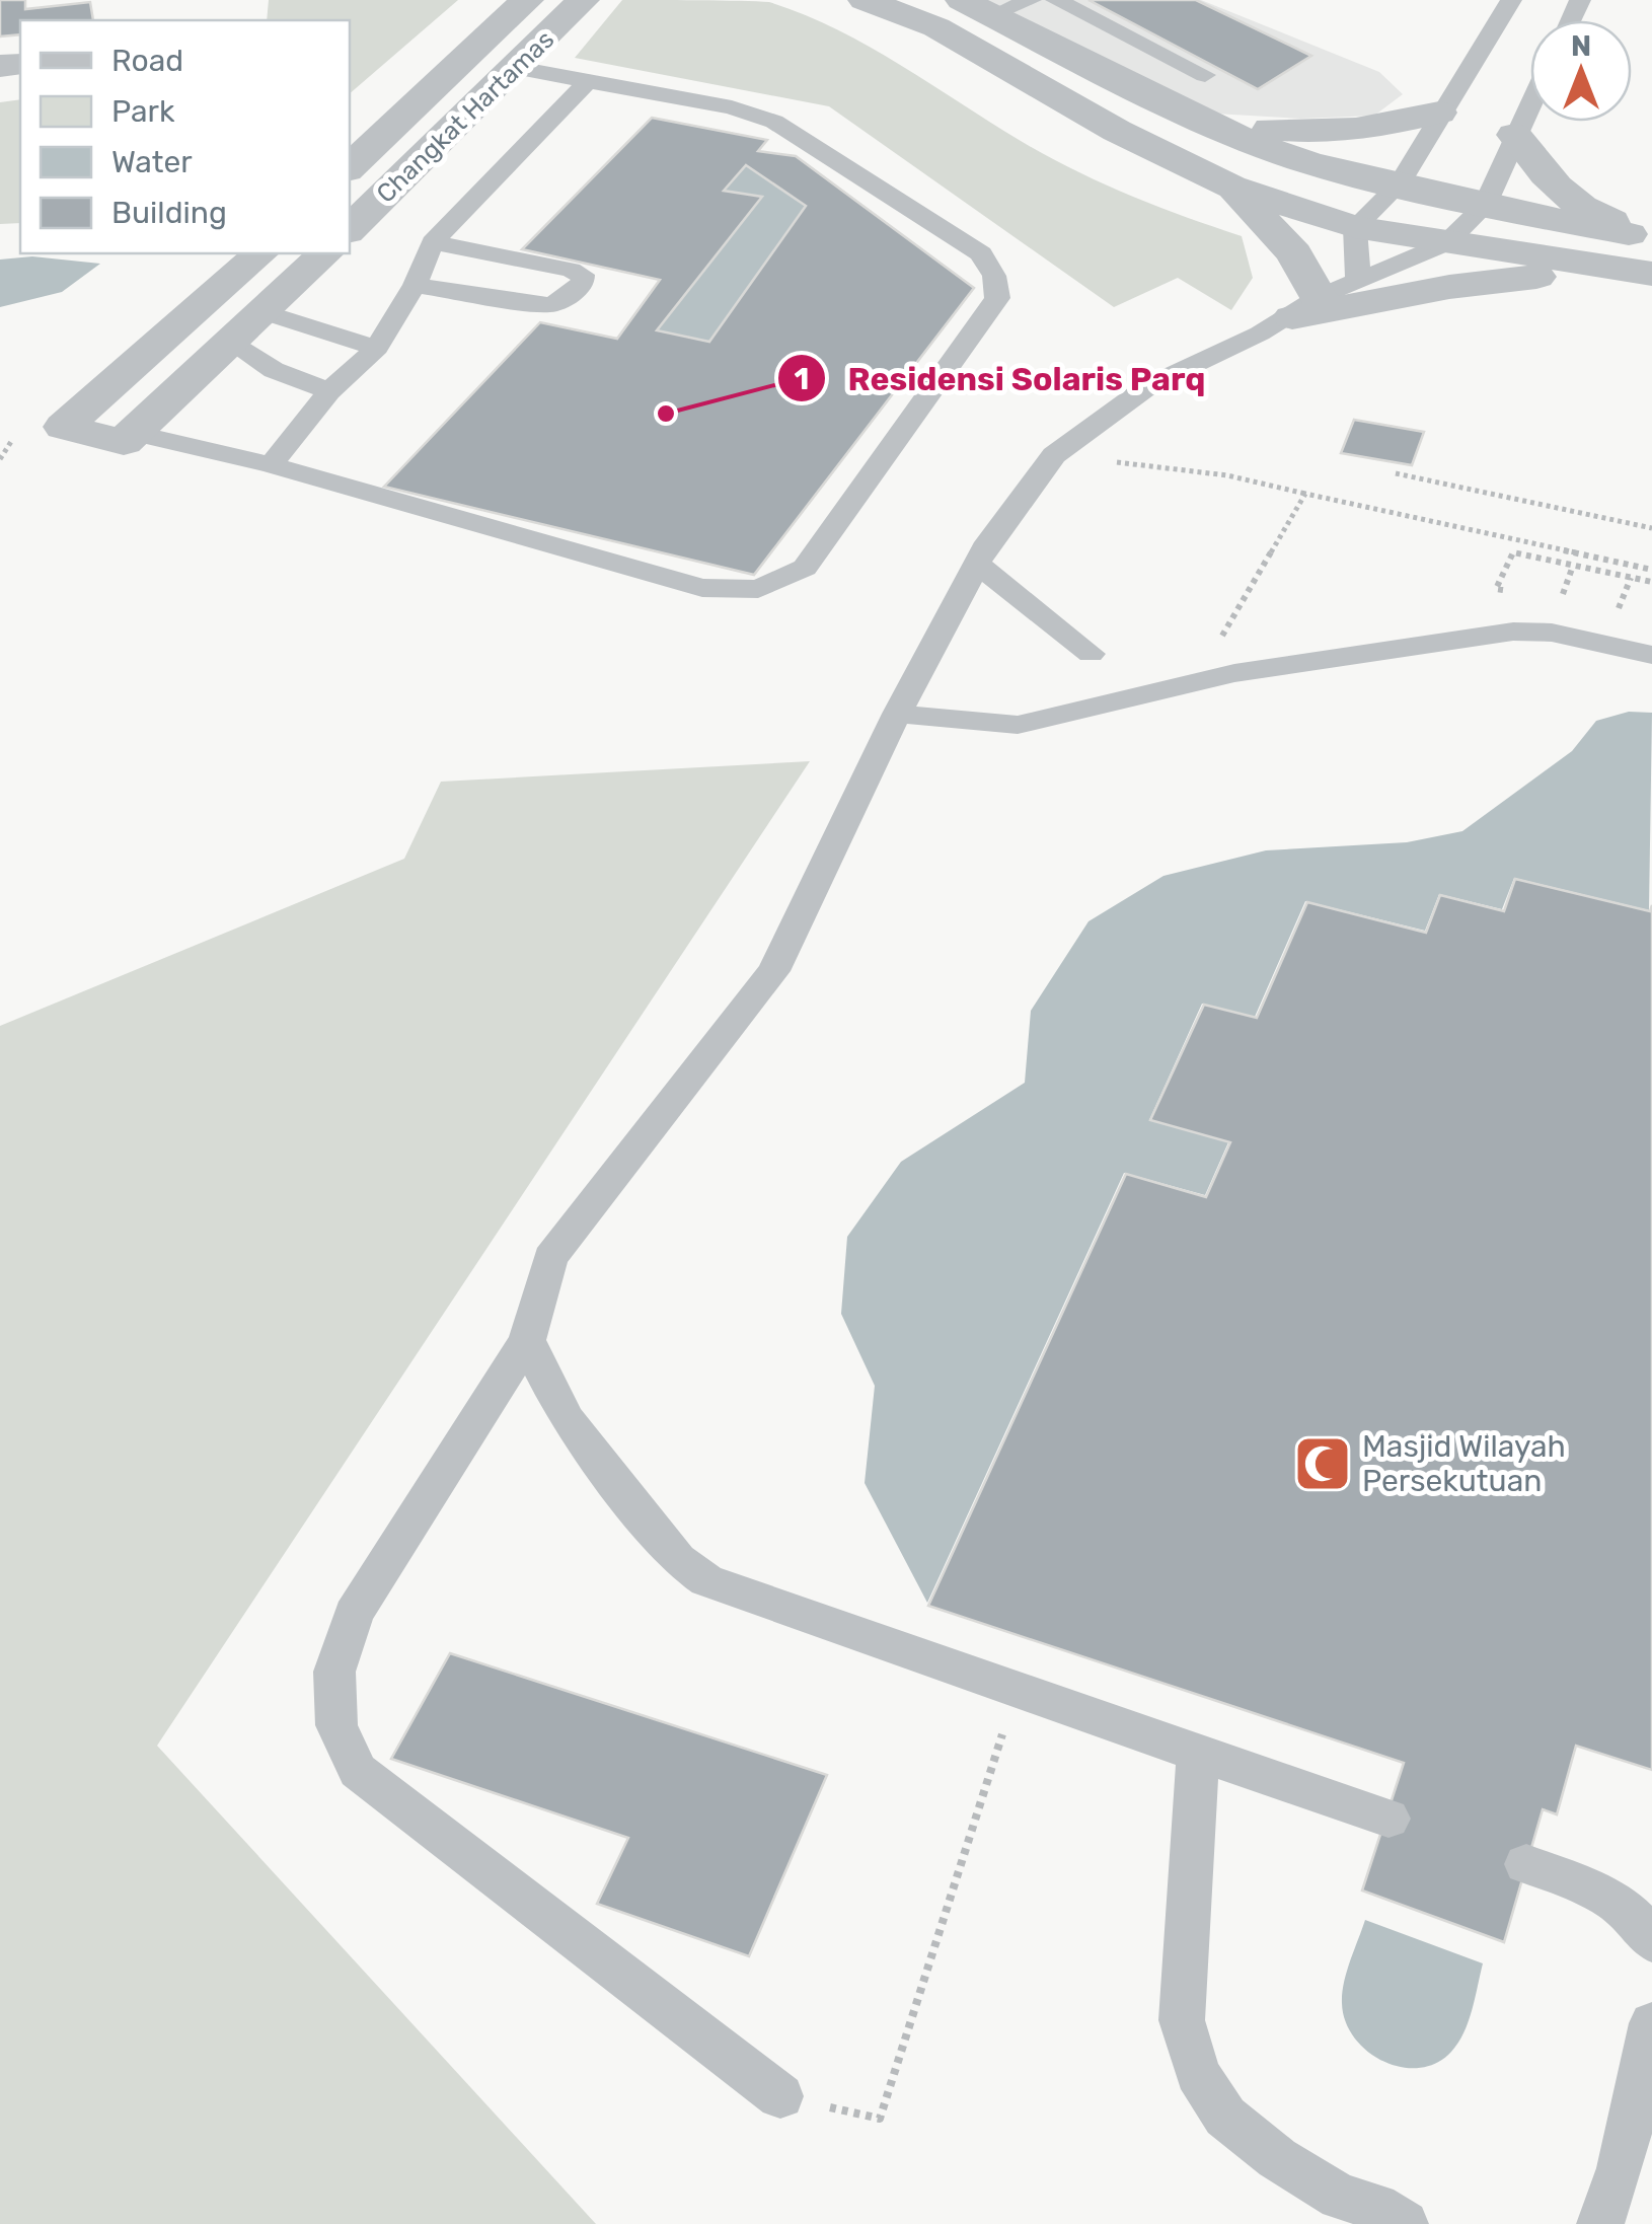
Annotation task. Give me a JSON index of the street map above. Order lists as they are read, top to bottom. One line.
{"streets":{"street":["Changkat Hartamas"]},"places":{"other":["Residensi Solaris Parq"],"mosque":["Masjid Wilayah Persekutuan"]},"legend":["Road","Park","Water","Building"],"north":"top"}
